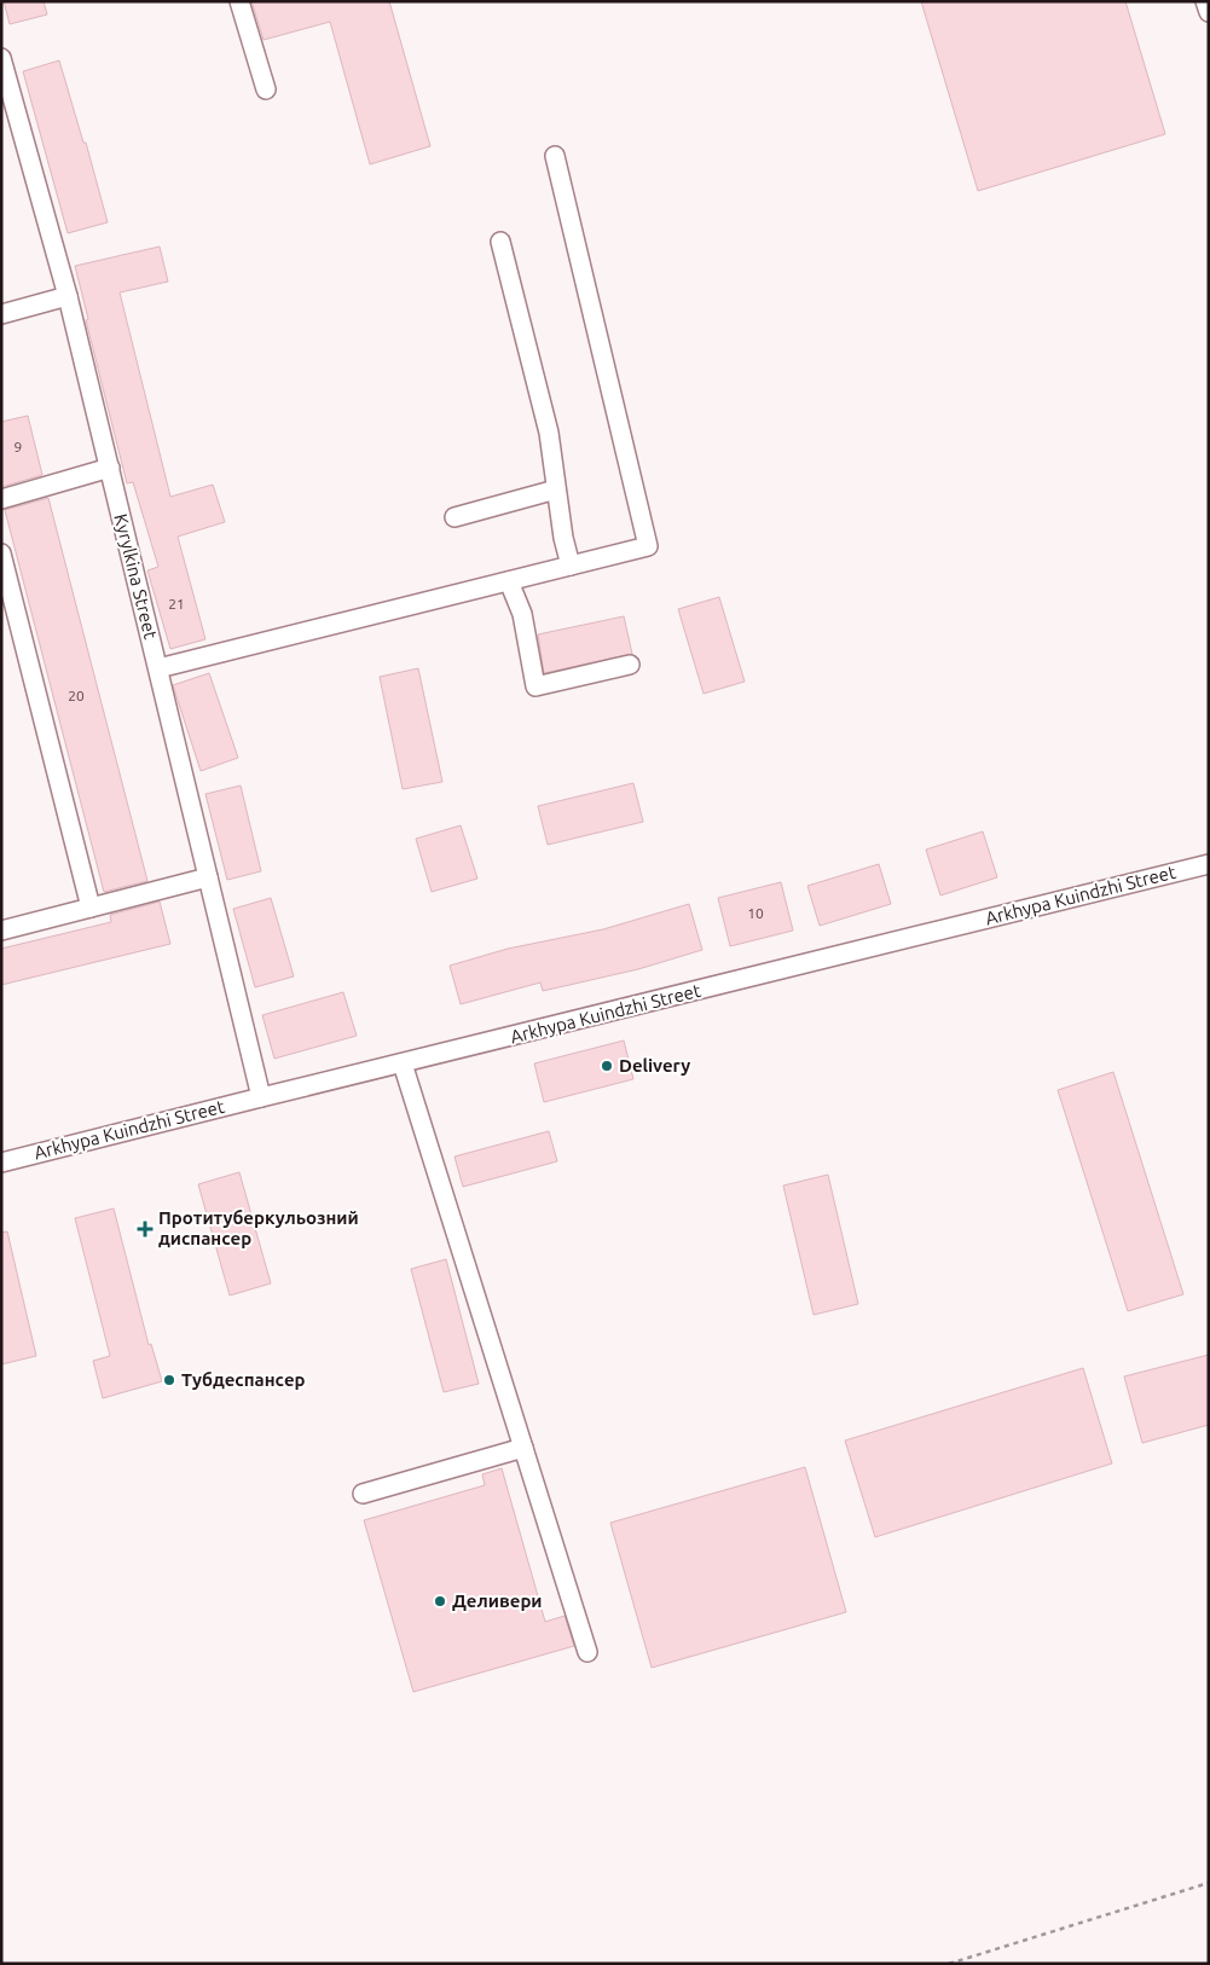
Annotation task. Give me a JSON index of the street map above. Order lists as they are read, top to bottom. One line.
{"streets":{"street":["Kyrylkina Street","Arkhypa Kuindzhi Street"]},"crossings":[["Kyrylkina Street","Arkhypa Kuindzhi Street"]],"places":{"other":["Delivery","Тубдеспансер","Деливери"],"health":["Протитуберкульозний диспансер"]},"house_numbers":["9","21","20","10"]}
